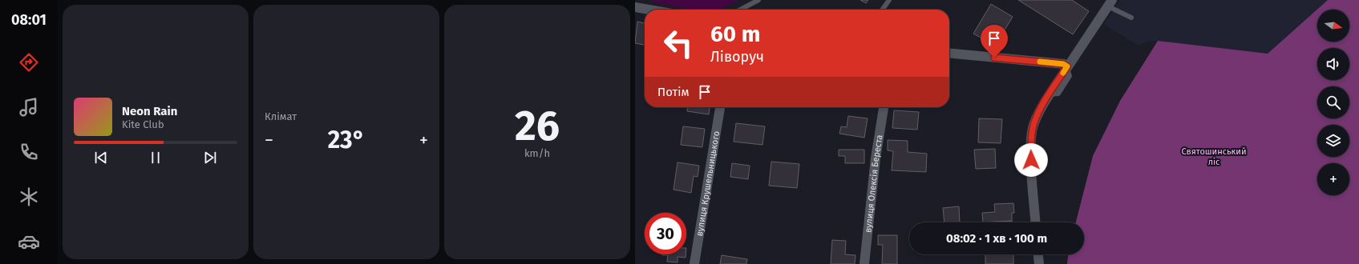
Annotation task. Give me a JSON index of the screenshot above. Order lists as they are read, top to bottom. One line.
{"streets":{"street":["вулиця Олексія Береста","вулиця Крушельницького"]},"parks":["Святошинський ліс"],"north":"right","page":{"tabs":"08:01","tile":["Клімат",["26","km/h"]],"map_buttons":"+","turn":["60 m","Ліворуч"],"then":"Потім","song":["Neon Rain","Kite Club"],"heat":["−","23°","+"],"limit":"30","trip":"08:02 · 1 хв · 100 m"}}
